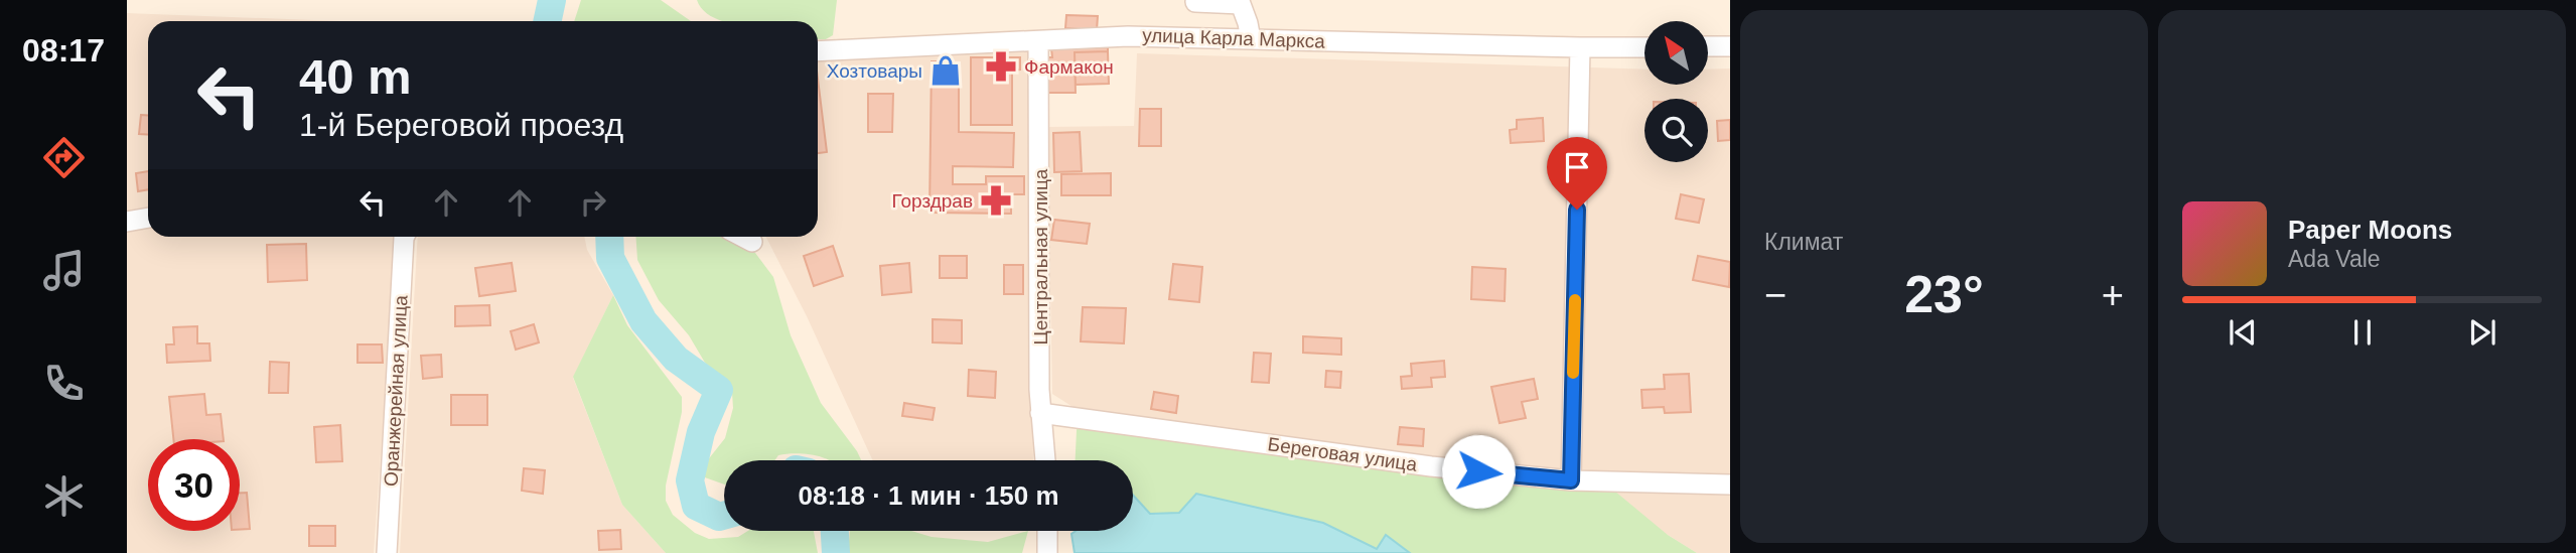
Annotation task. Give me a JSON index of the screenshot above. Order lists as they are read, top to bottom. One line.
{"streets":{"street":["улица Карла Маркса","Центральная улица","Оранжерейная улица","Береговая улица"]},"crossings":[["улица Карла Маркса","Центральная улица"],["Центральная улица","Береговая улица"]],"places":{"pharmacy":["Фармакон","Горздрав"],"shop":["Хозтовары"]},"north":"top left","page":{"tabs":"08:17","tile":"Климат","turn":["40 m","1-й Береговой проезд"],"song":["Paper Moons","Ada Vale"],"heat":["−","23°","+"],"limit":"30","trip":"08:18 · 1 мин · 150 m"}}
